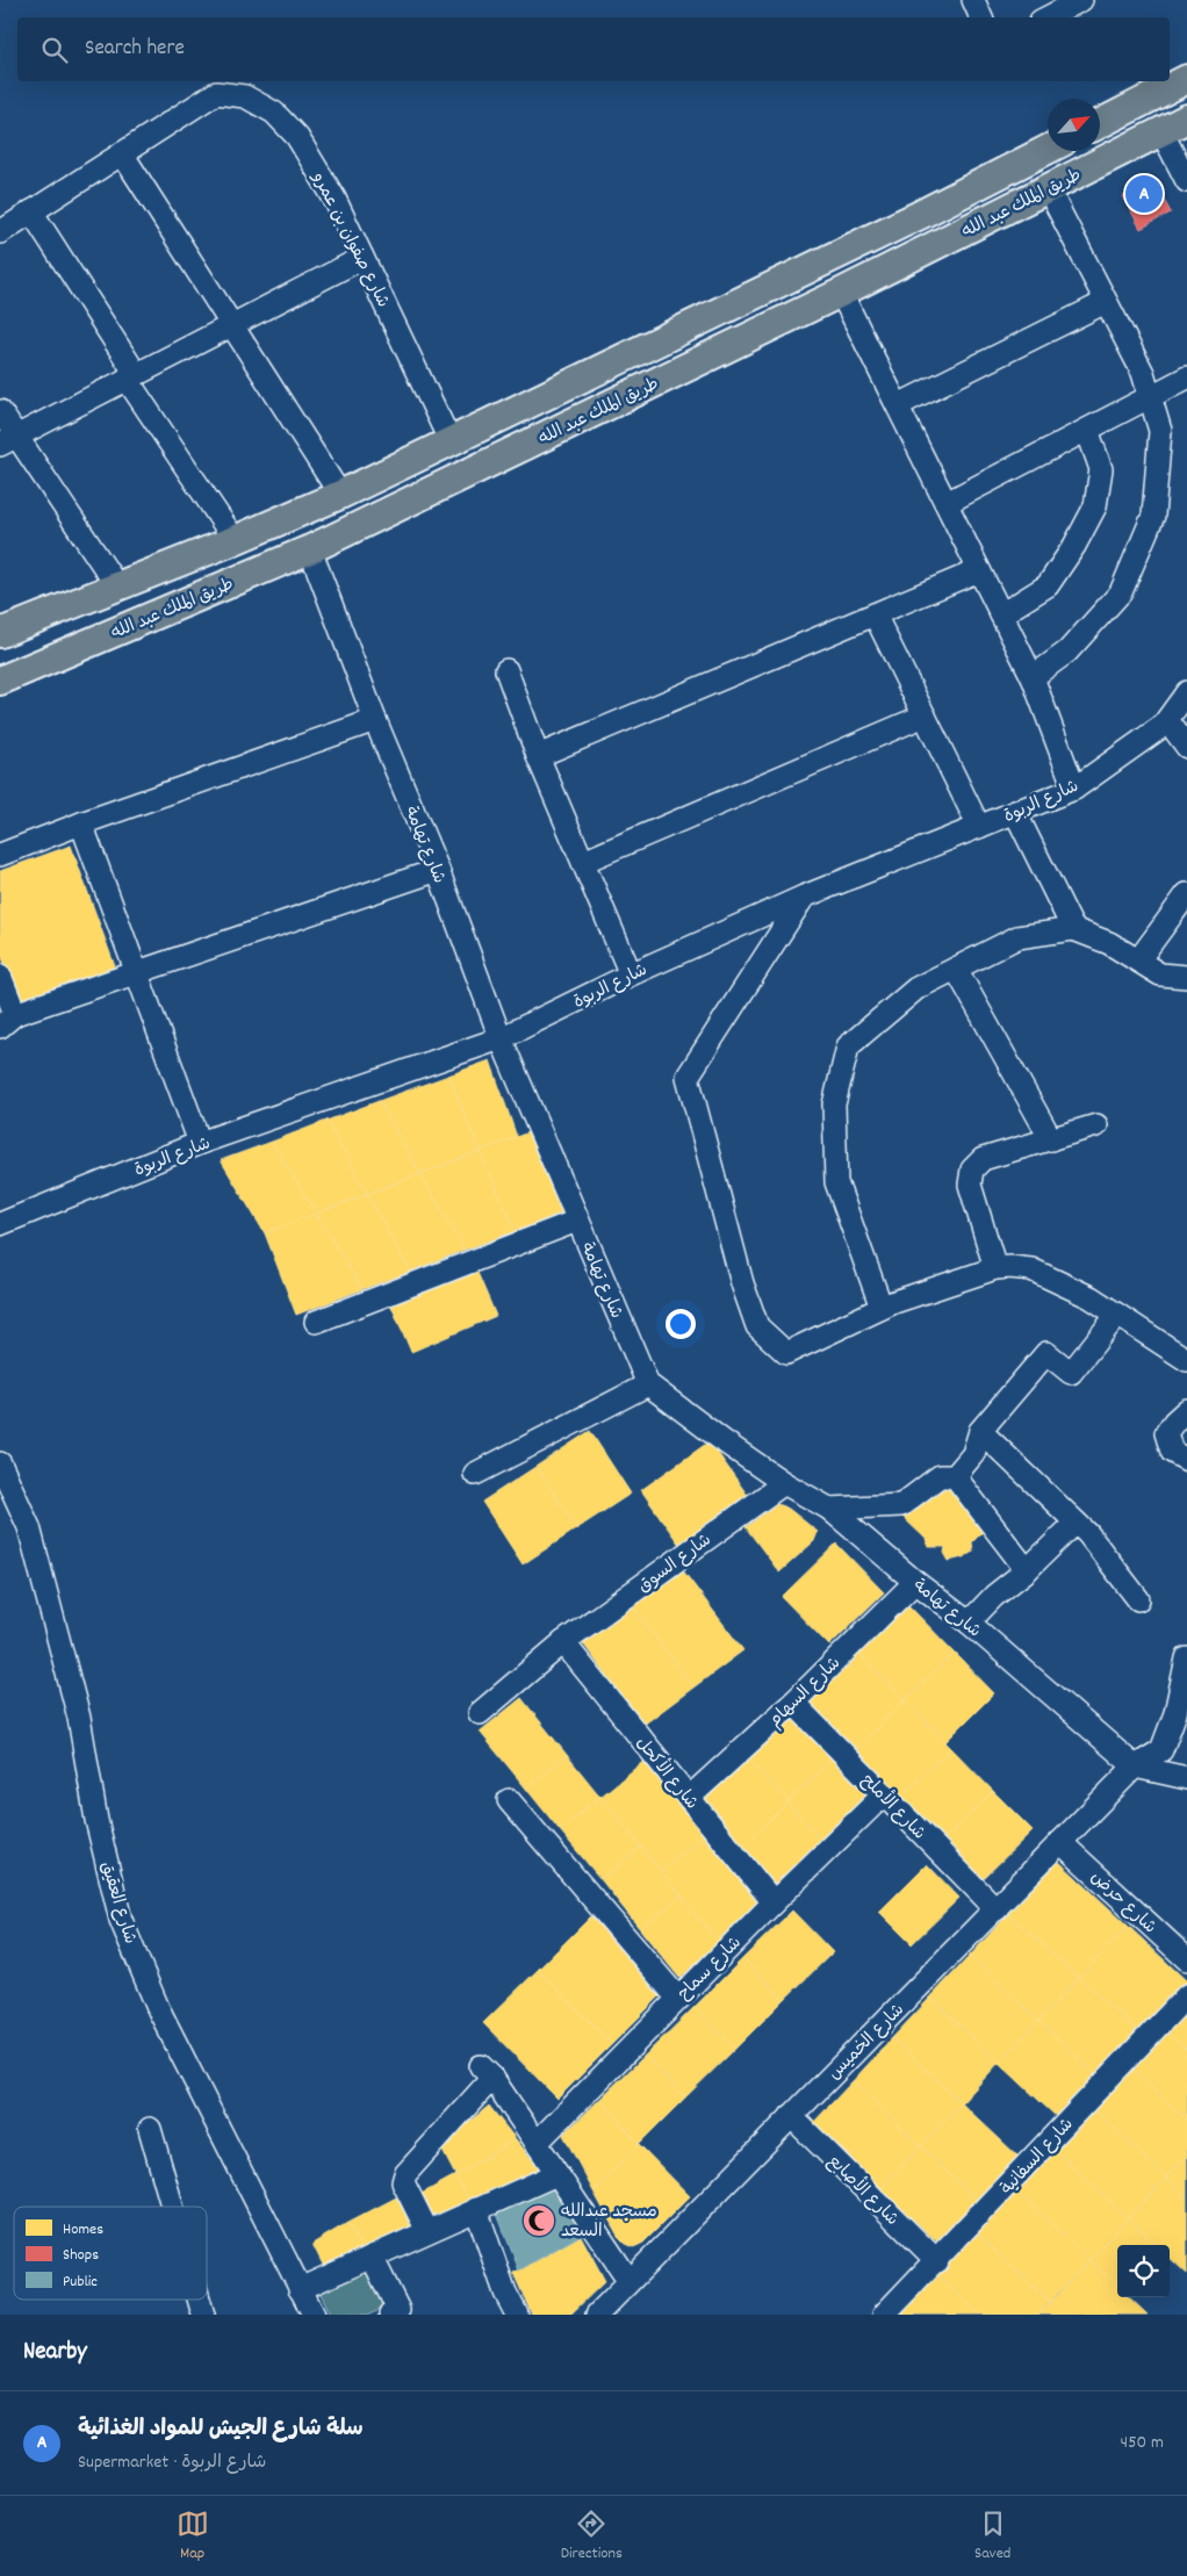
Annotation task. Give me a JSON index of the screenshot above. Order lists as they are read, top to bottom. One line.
{"streets":{"main road":["طريق الملك عبد الله"],"street":["شارع صفوان بن عمرو","شارع الربوة","شارع تهامة","شارع السوق","شارع السهام","شارع الأكحل","شارع الأملح","شارع حرض","شارع العقيق","شارع سماح","شارع الخميس","شارع السفانية","شارع الأصابع"]},"crossings":[["طريق الملك عبد الله","شارع صفوان بن عمرو"],["طريق الملك عبد الله","شارع تهامة"],["شارع الربوة","شارع تهامة"],["شارع تهامة","شارع السوق"],["شارع تهامة","شارع السهام"],["شارع تهامة","شارع الخميس"],["شارع السوق","شارع الأكحل"],["شارع السهام","شارع الأكحل"],["شارع السهام","شارع الأملح"],["شارع الأكحل","شارع سماح"],["شارع الأملح","شارع سماح"],["شارع الأملح","شارع الخميس"],["شارع حرض","شارع الخميس"],["شارع الخميس","شارع الأصابع"],["شارع السفانية","شارع الأصابع"]],"places":{"mosque":["مسجد عبدالله السعد"]},"legend":["Homes","Shops","Public"],"north":"top right","page":{"search":"Search here","pins":"A","heading":"Nearby","list":[{"mark":"A","name":"سلة شارع الجيش للمواد الغذائية","note":"Supermarket · شارع الربوة","value":"450 m"}],"nav":["Map","Directions","Saved"]}}
